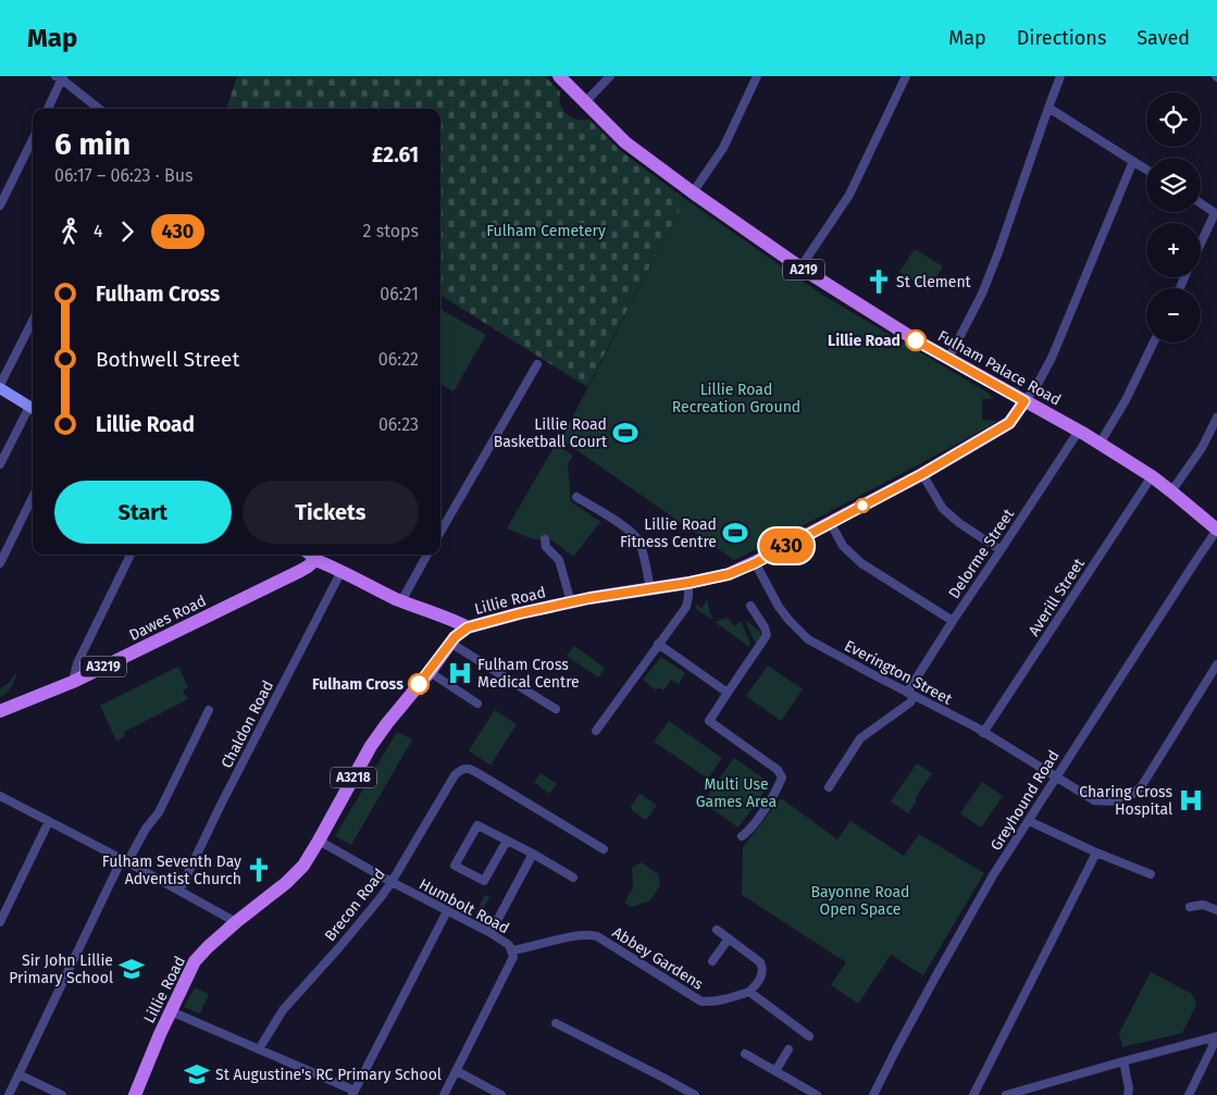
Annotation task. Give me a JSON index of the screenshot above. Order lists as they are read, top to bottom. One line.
{"streets":{"main road":["A219","Fulham Palace Road","Lillie Road","Dawes Road","A3219","A3218"],"street":["Delorme Street","Averill Street","Everington Street","Chaldon Road","Greyhound Road","Brecon Road","Humbolt Road","Abbey Gardens"]},"crossings":[["Fulham Palace Road","Delorme Street"],["Fulham Palace Road","Averill Street"],["Fulham Palace Road","Lillie Road"],["Fulham Palace Road","Greyhound Road"],["Delorme Street","Everington Street"],["Averill Street","Everington Street"],["Lillie Road","Everington Street"],["Lillie Road","Humbolt Road"],["Everington Street","Greyhound Road"],["Brecon Road","Humbolt Road"],["Humbolt Road","Abbey Gardens"]],"parks":["Fulham Cemetery","Lillie Road Recreation Ground","Multi Use Games Area","Bayonne Road Open Space"],"places":{"church":["St Clement","Fulham Seventh Day Adventist Church"],"other":["Lillie Road","Fulham Cross"],"sports":["Lillie Road Basketball Court","Lillie Road Fitness Centre"],"hospital":["Fulham Cross Medical Centre","Charing Cross Hospital"],"school or university":["Sir John Lillie Primary School","St Augustine's RC Primary School"]},"lines":["bus line 430"],"page":{"header":"Map","nav":["Map","Directions","Saved"],"on_map":"430","map_buttons":["+","−"],"heading":["6 min","06:17 – 06:23 · Bus","£2.61"],"legs":["4","430","2 stops"],"list":[{"name":"Fulham Cross","value":"06:21"},{"name":"Bothwell Street","value":"06:22"},{"name":"Lillie Road","value":"06:23"}],"buttons":["Start","Tickets"]}}
